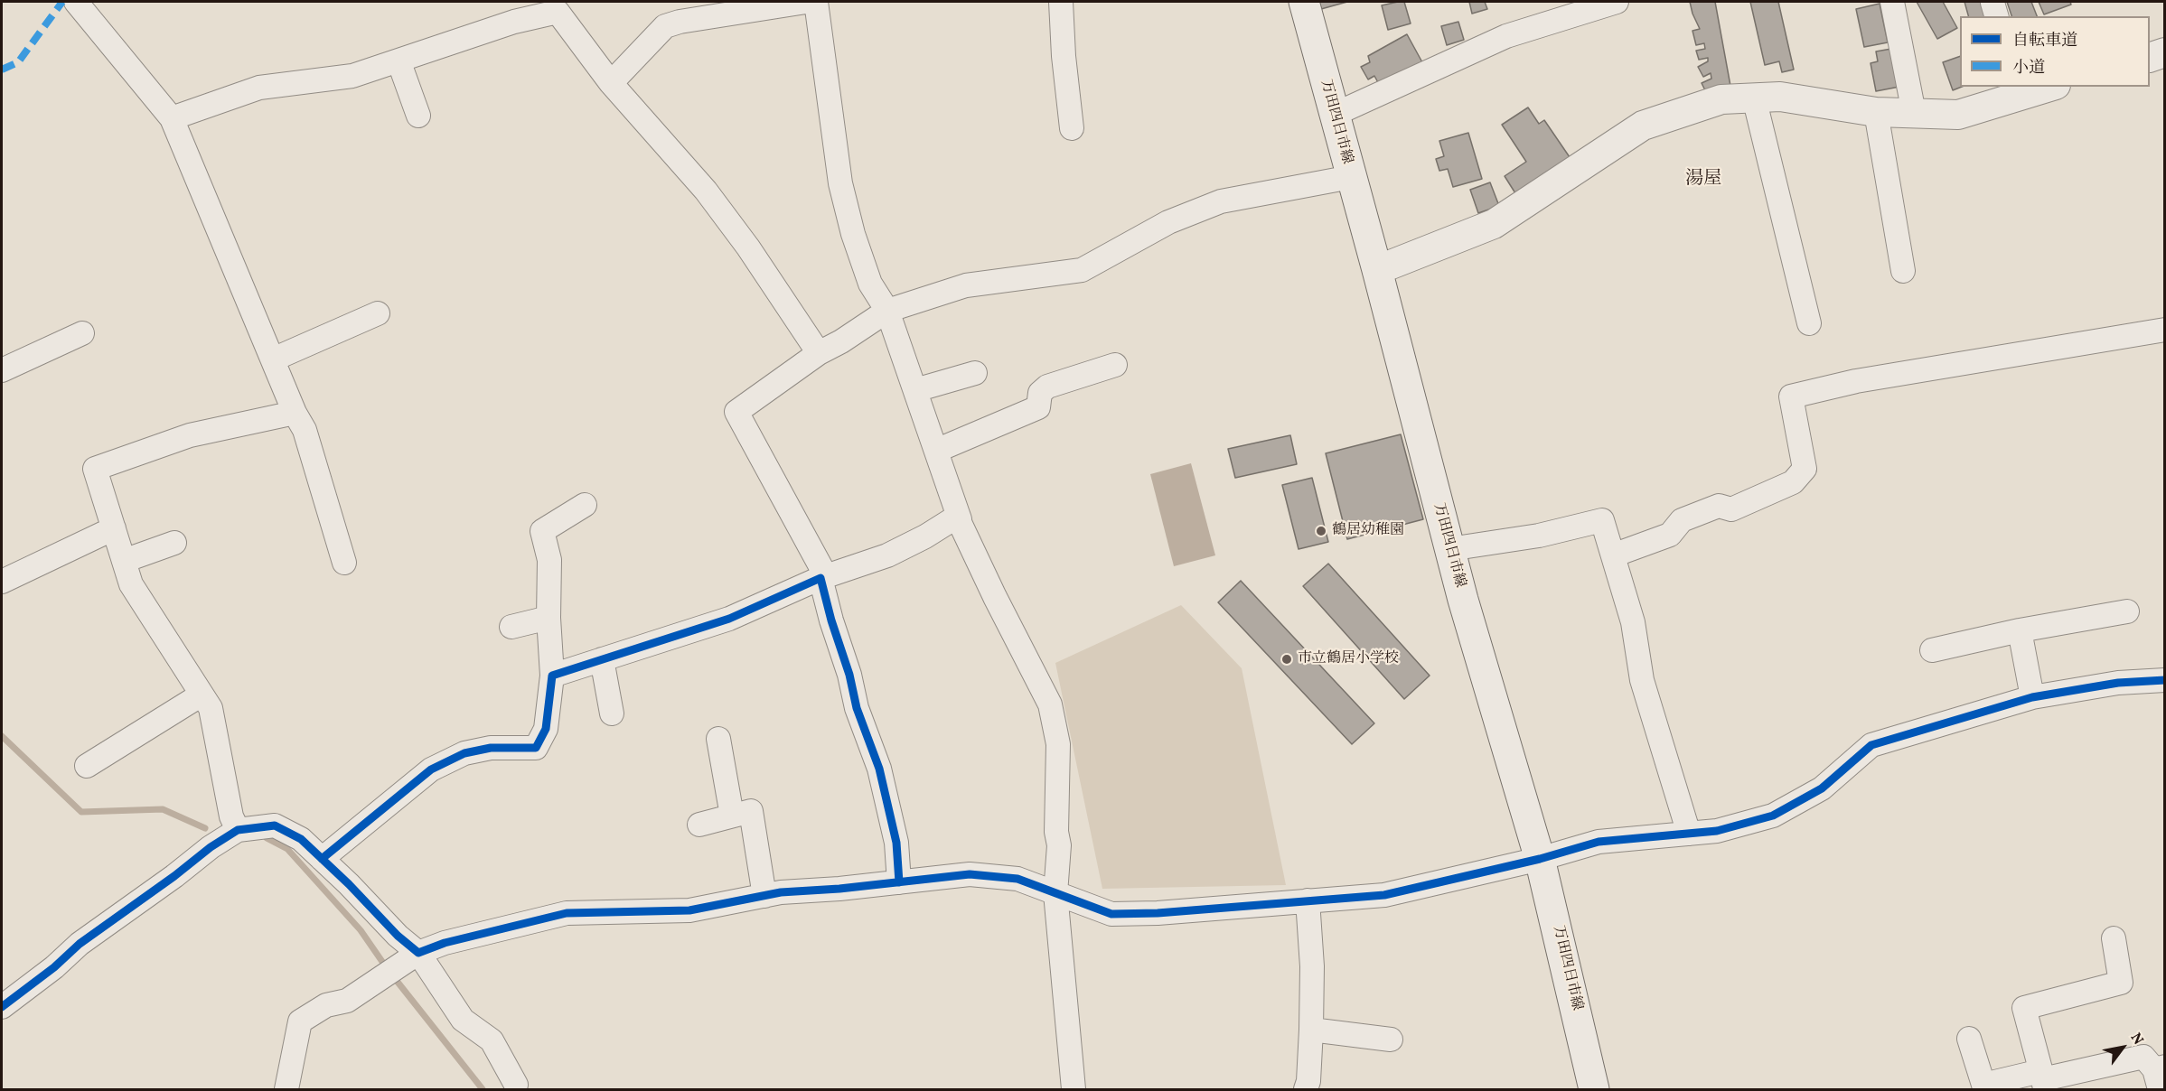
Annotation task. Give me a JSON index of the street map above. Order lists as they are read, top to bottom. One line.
{"streets":{"main road":["万田四日市線"]},"districts":["湯屋"],"places":["鶴居幼稚園","市立鶴居小学校"],"legend":["自転車道","小道"],"north":"top right"}
